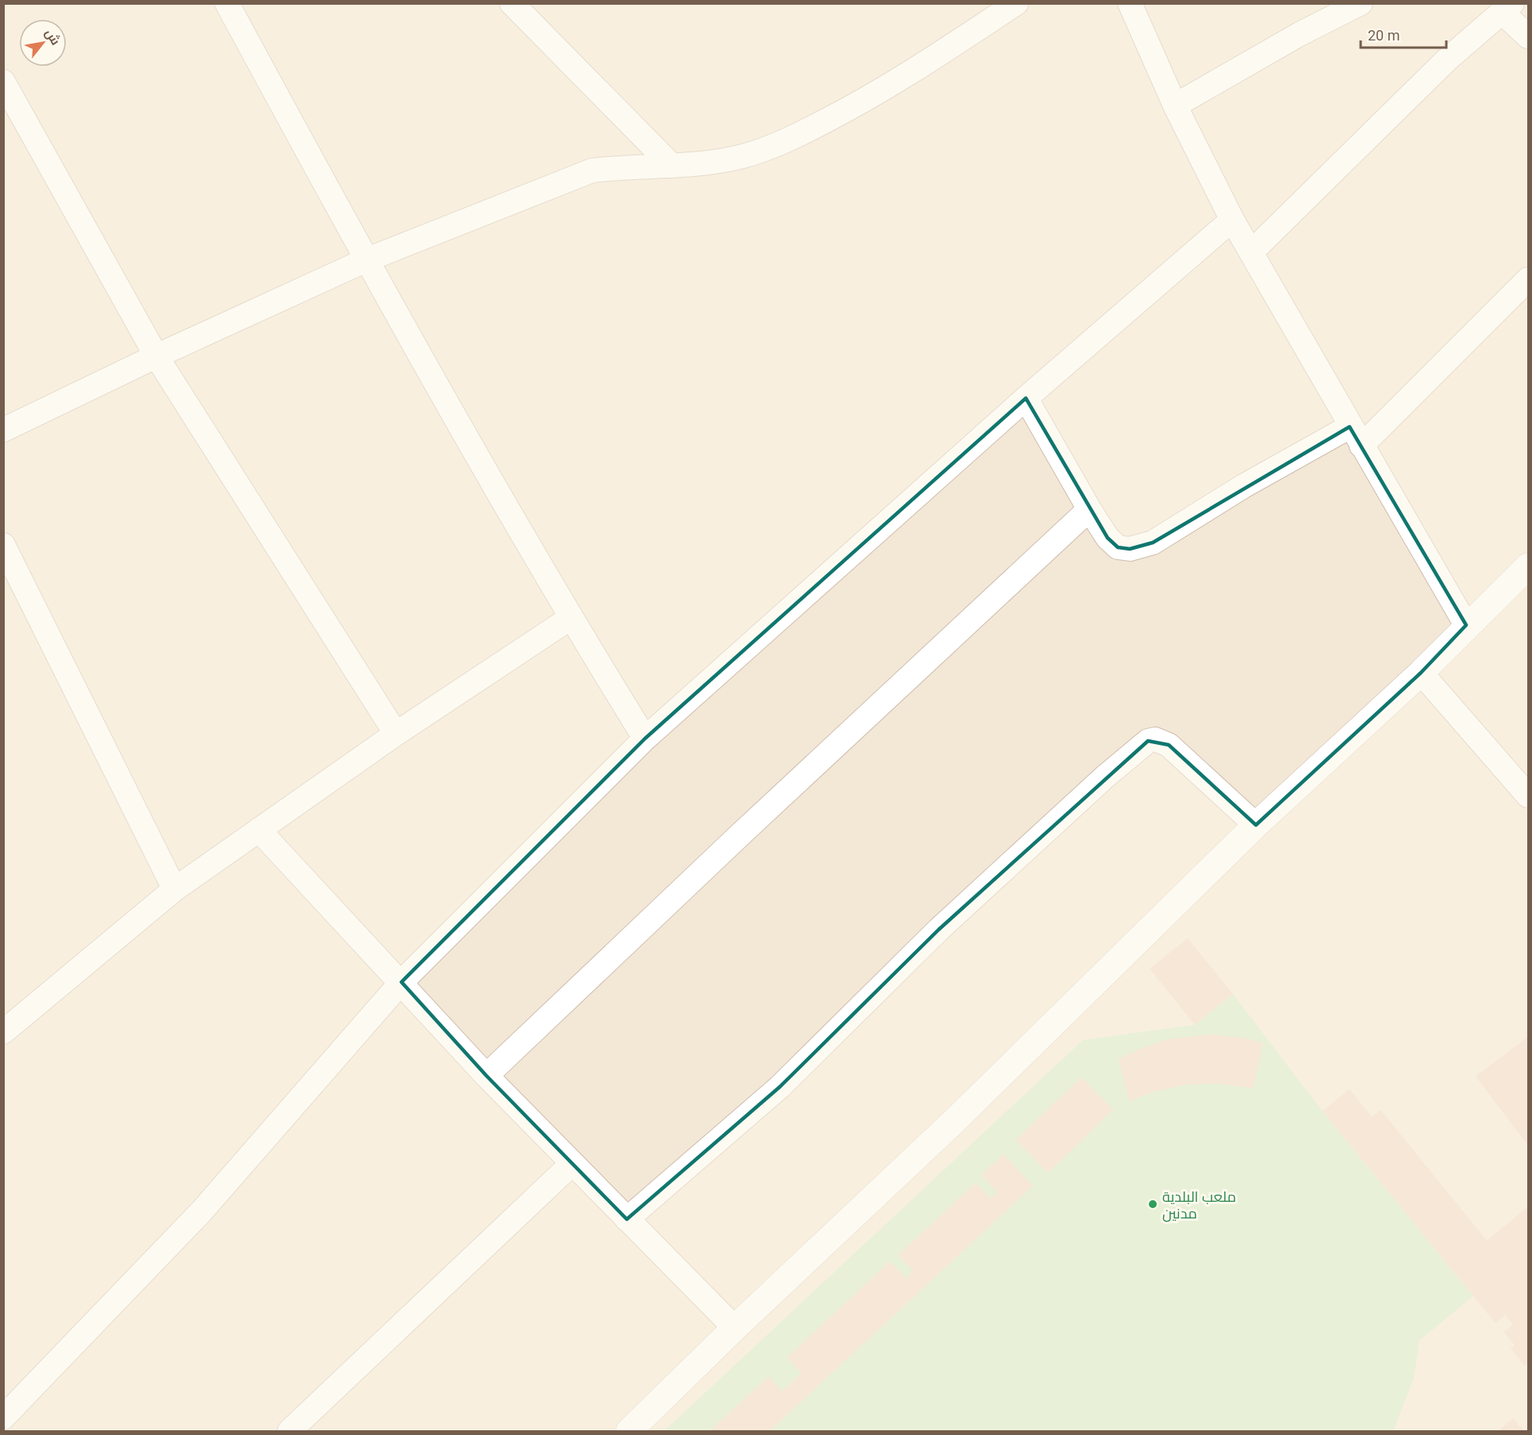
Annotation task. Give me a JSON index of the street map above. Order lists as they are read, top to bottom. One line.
{"places":["ملعب البلدية مدنين"],"scale_bar":"20 m","north":"top right"}
